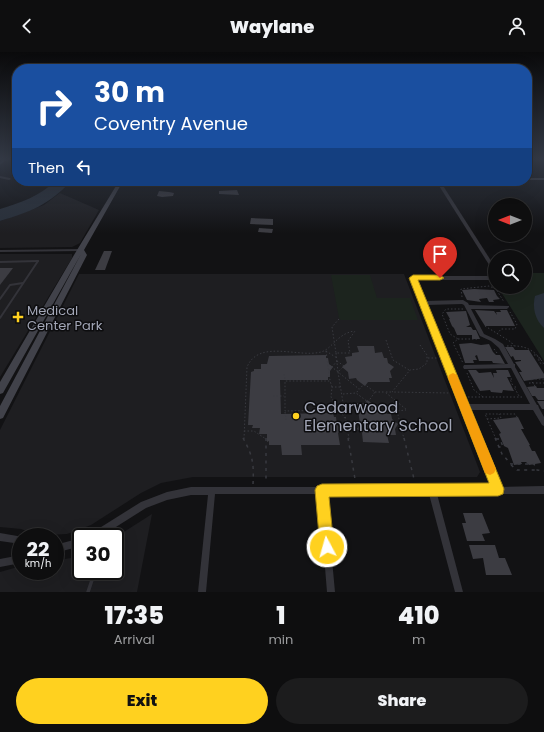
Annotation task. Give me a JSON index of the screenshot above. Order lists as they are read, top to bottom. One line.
{"places":{"health":["Medical Center Park"],"other":["Cedarwood Elementary School"]},"north":"left","page":{"header":"Waylane","turn":["30 m","Coventry Avenue"],"then":"Then","speed":"22 km/h","limit":"30","eta":["17:35","Arrival","1","min","410","m"],"buttons":["Exit","Share"]}}
